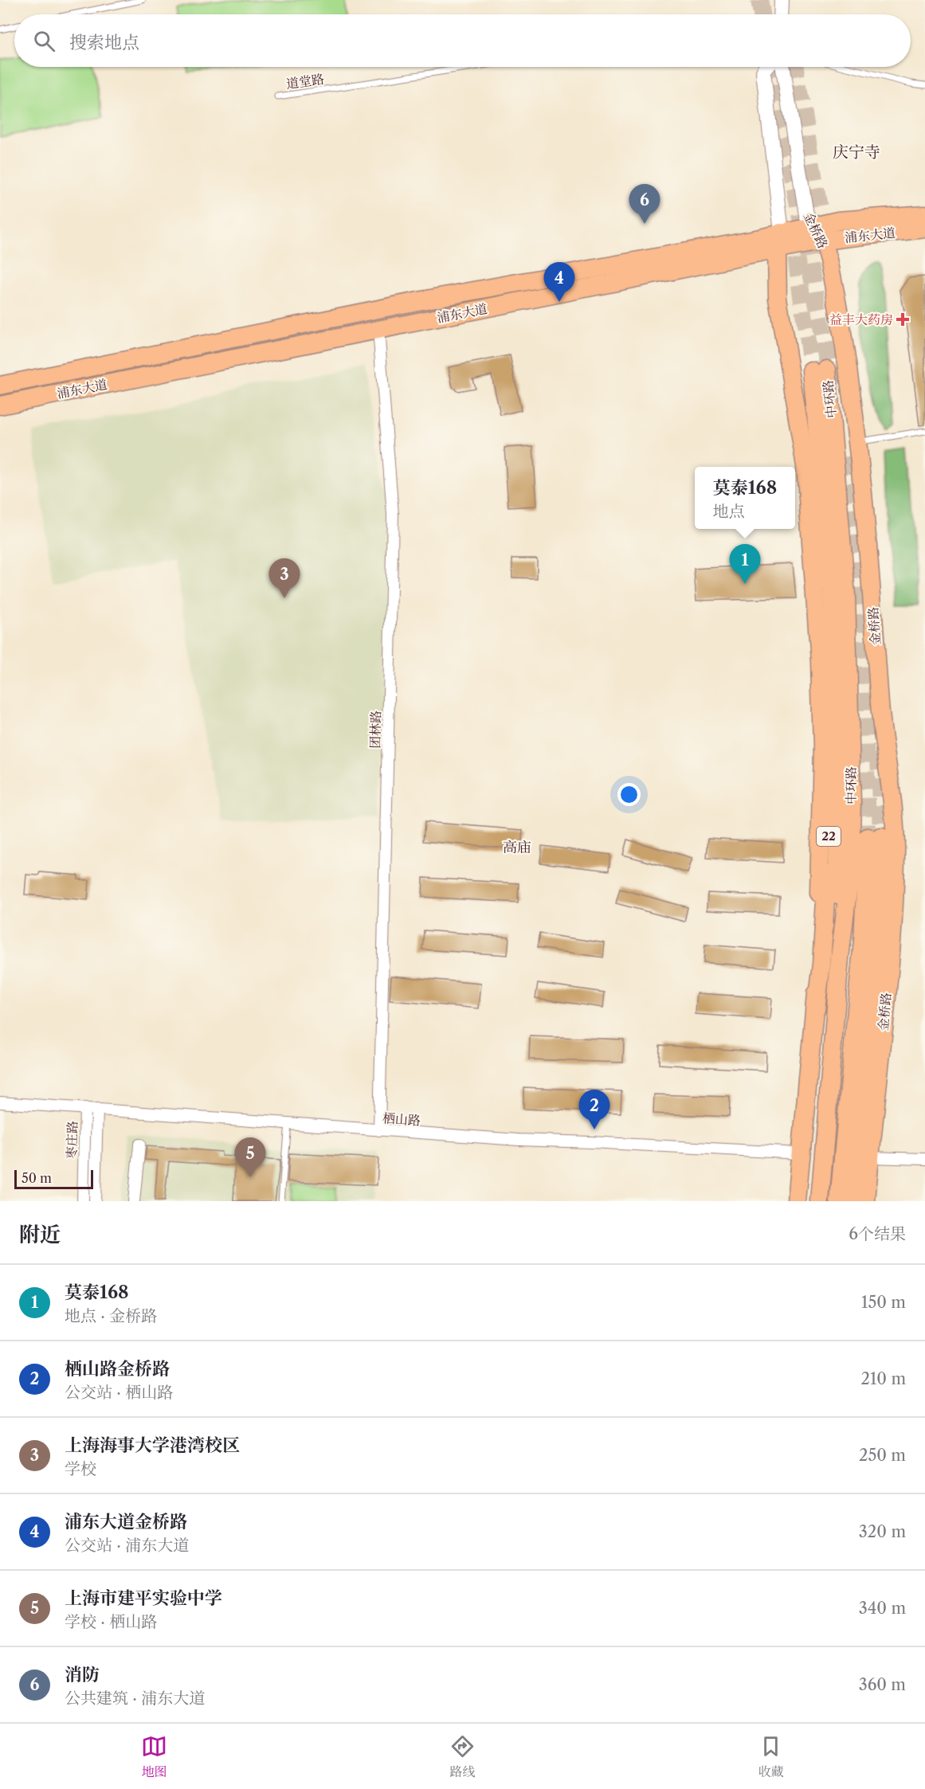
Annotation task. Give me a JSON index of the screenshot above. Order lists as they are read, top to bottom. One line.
{"streets":{"main road":["金桥路","浦东大道","中环路","22"],"street":["团林路","栖山路","枣庄路"],"lane":["道堂路"]},"crossings":[["金桥路","浦东大道"],["金桥路","22"],["金桥路","栖山路"],["浦东大道","团林路"],["中环路","22"],["团林路","栖山路"],["栖山路","枣庄路"]],"districts":["庆宁寺","高庙"],"places":{"health":["益丰大药房"]},"scale_bar":"50 m","page":{"search":"搜索地点","pins":["6","4","1","3","2","5"],"popup":["莫泰168","地点"],"scale":"50 m","heading":["附近","6个结果"],"list":[{"mark":"1","name":"莫泰168","note":"地点 · 金桥路","value":"150 m"},{"mark":"2","name":"栖山路金桥路","note":"公交站 · 栖山路","value":"210 m"},{"mark":"3","name":"上海海事大学港湾校区","note":"学校","value":"250 m"},{"mark":"4","name":"浦东大道金桥路","note":"公交站 · 浦东大道","value":"320 m"},{"mark":"5","name":"上海市建平实验中学","note":"学校 · 栖山路","value":"340 m"},{"mark":"6","name":"消防","note":"公共建筑 · 浦东大道","value":"360 m"}],"nav":["地图","路线","收藏"]}}
